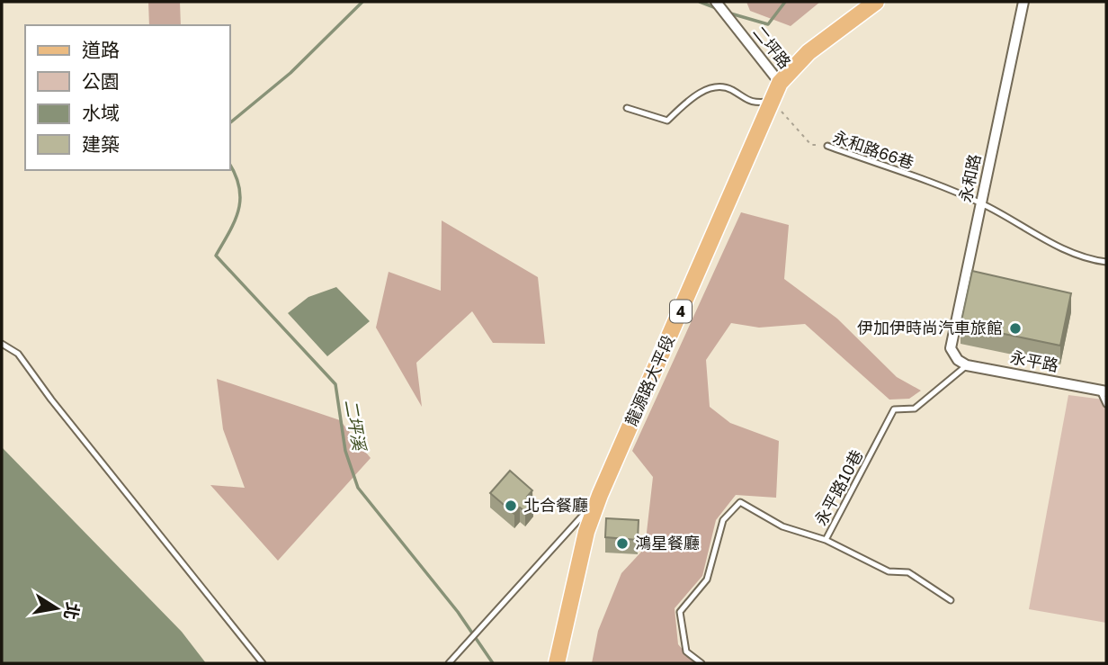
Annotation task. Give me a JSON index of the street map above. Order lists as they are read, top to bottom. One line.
{"streets":{"main road":["4","龍源路大平段"],"street":["二坪路","永和路","永平路"],"lane":["永和路66巷","永平路10巷"]},"crossings":[["二坪路","龍源路大平段"],["永和路66巷","永和路"],["永和路66巷","龍源路大平段"],["永和路","永平路"],["永和路","永平路10巷"],["永平路","永平路10巷"]],"water":["二坪溪"],"places":["伊加伊時尚汽車旅館","北合餐廳","鴻星餐廳"],"legend":["道路","公園","水域","建築"],"north":"right"}
